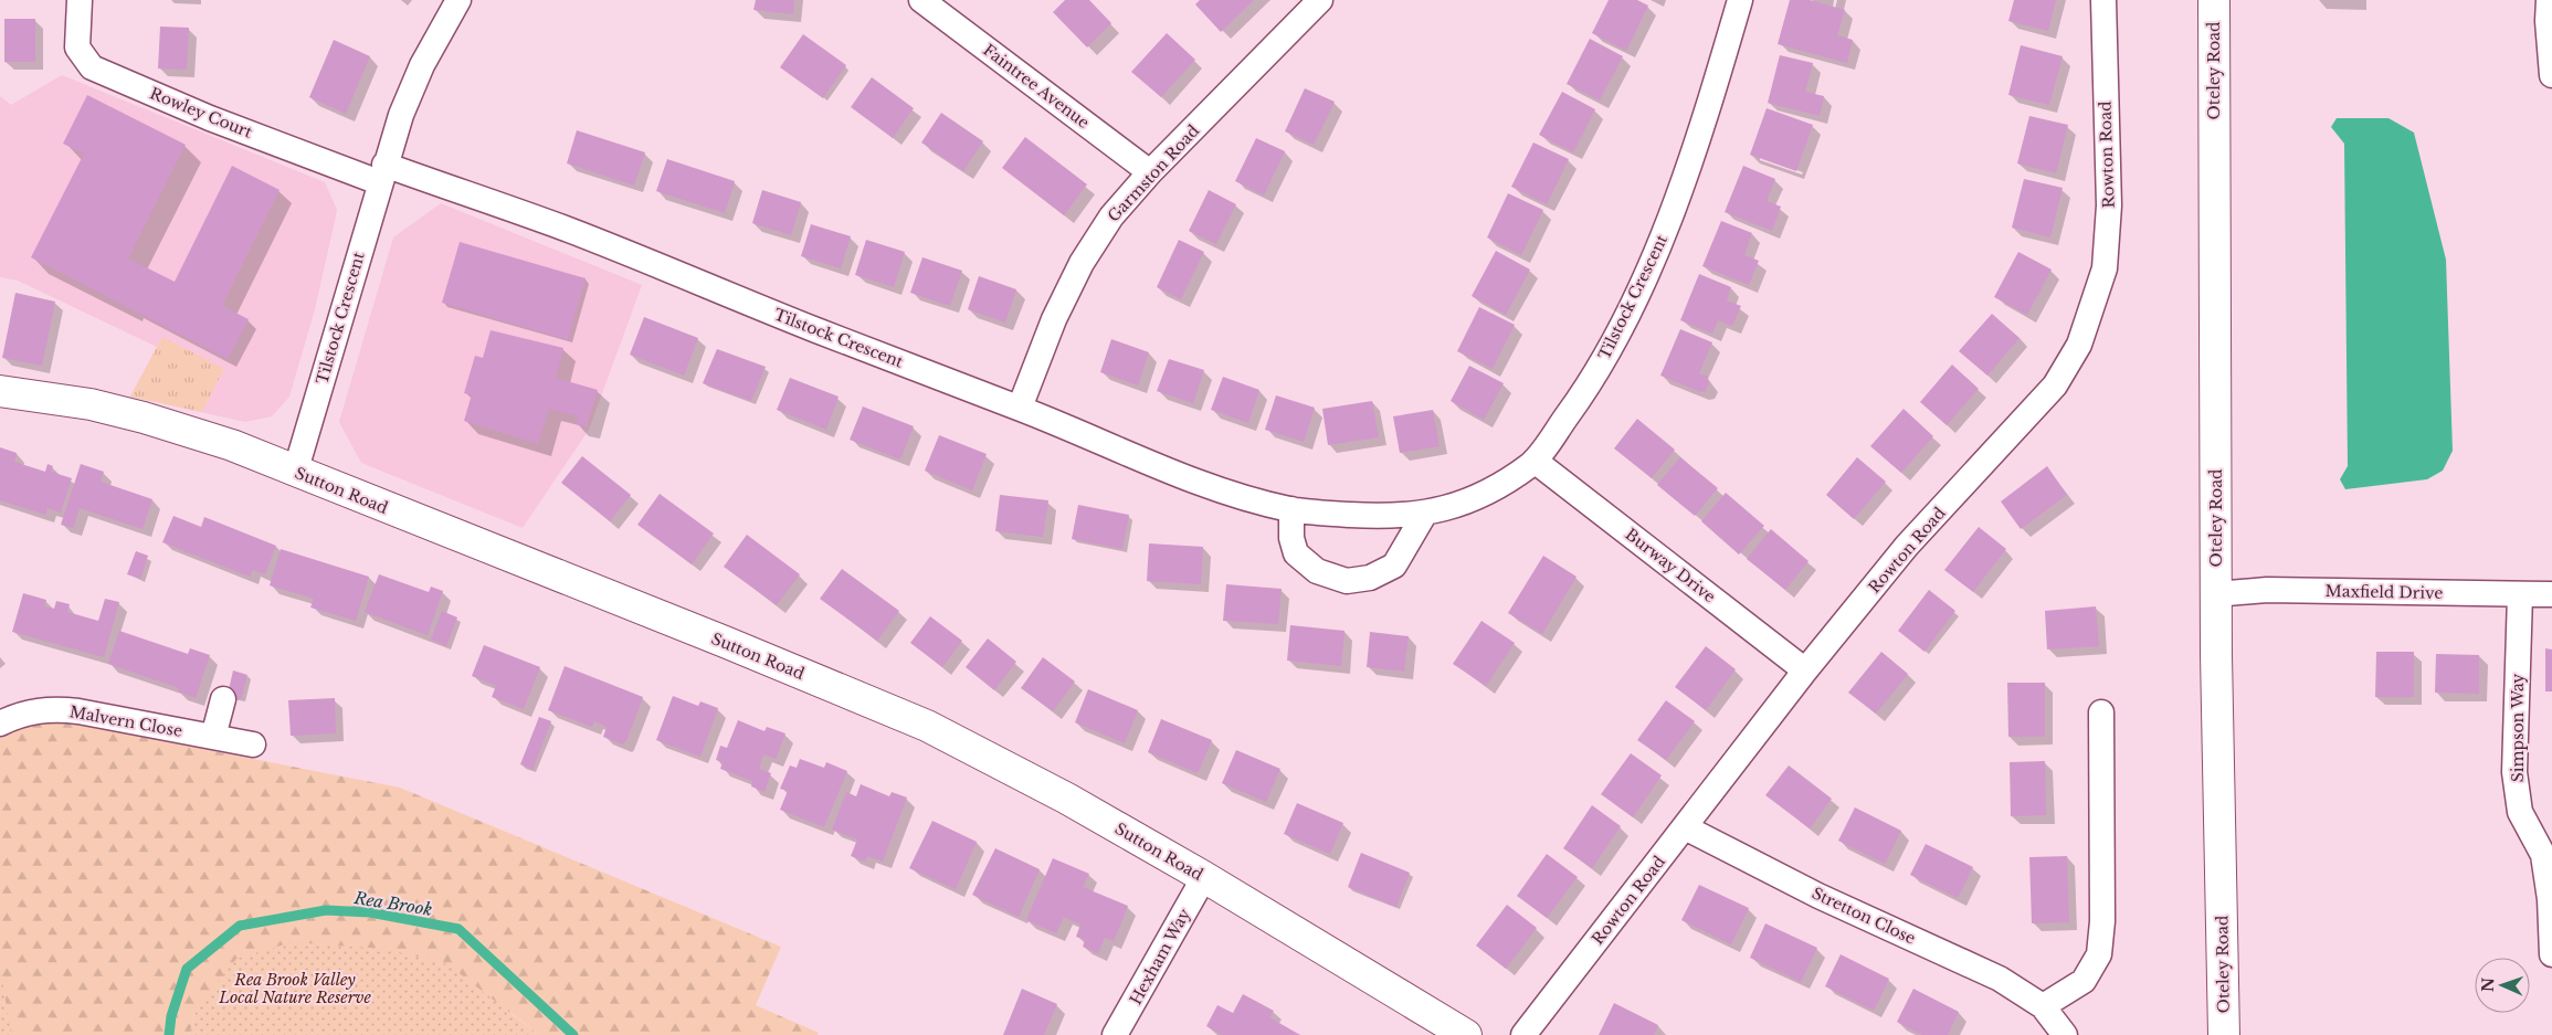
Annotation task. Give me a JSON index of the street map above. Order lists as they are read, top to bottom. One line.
{"streets":{"street":["Oteley Road","Faintree Avenue","Rowley Court","Rowton Road","Garmston Road","Tilstock Crescent","Sutton Road","Burway Drive","Maxfield Drive","Malvern Close","Simpson Way","Stretton Close","Hexham Way"]},"crossings":[["Oteley Road","Maxfield Drive"],["Faintree Avenue","Garmston Road"],["Rowley Court","Tilstock Crescent"],["Rowton Road","Burway Drive"],["Rowton Road","Stretton Close"],["Garmston Road","Tilstock Crescent"],["Tilstock Crescent","Sutton Road"],["Tilstock Crescent","Burway Drive"],["Sutton Road","Hexham Way"],["Maxfield Drive","Simpson Way"]],"water":["Rea Brook"],"parks":["Rea Brook Valley Local Nature Reserve"],"north":"left"}
